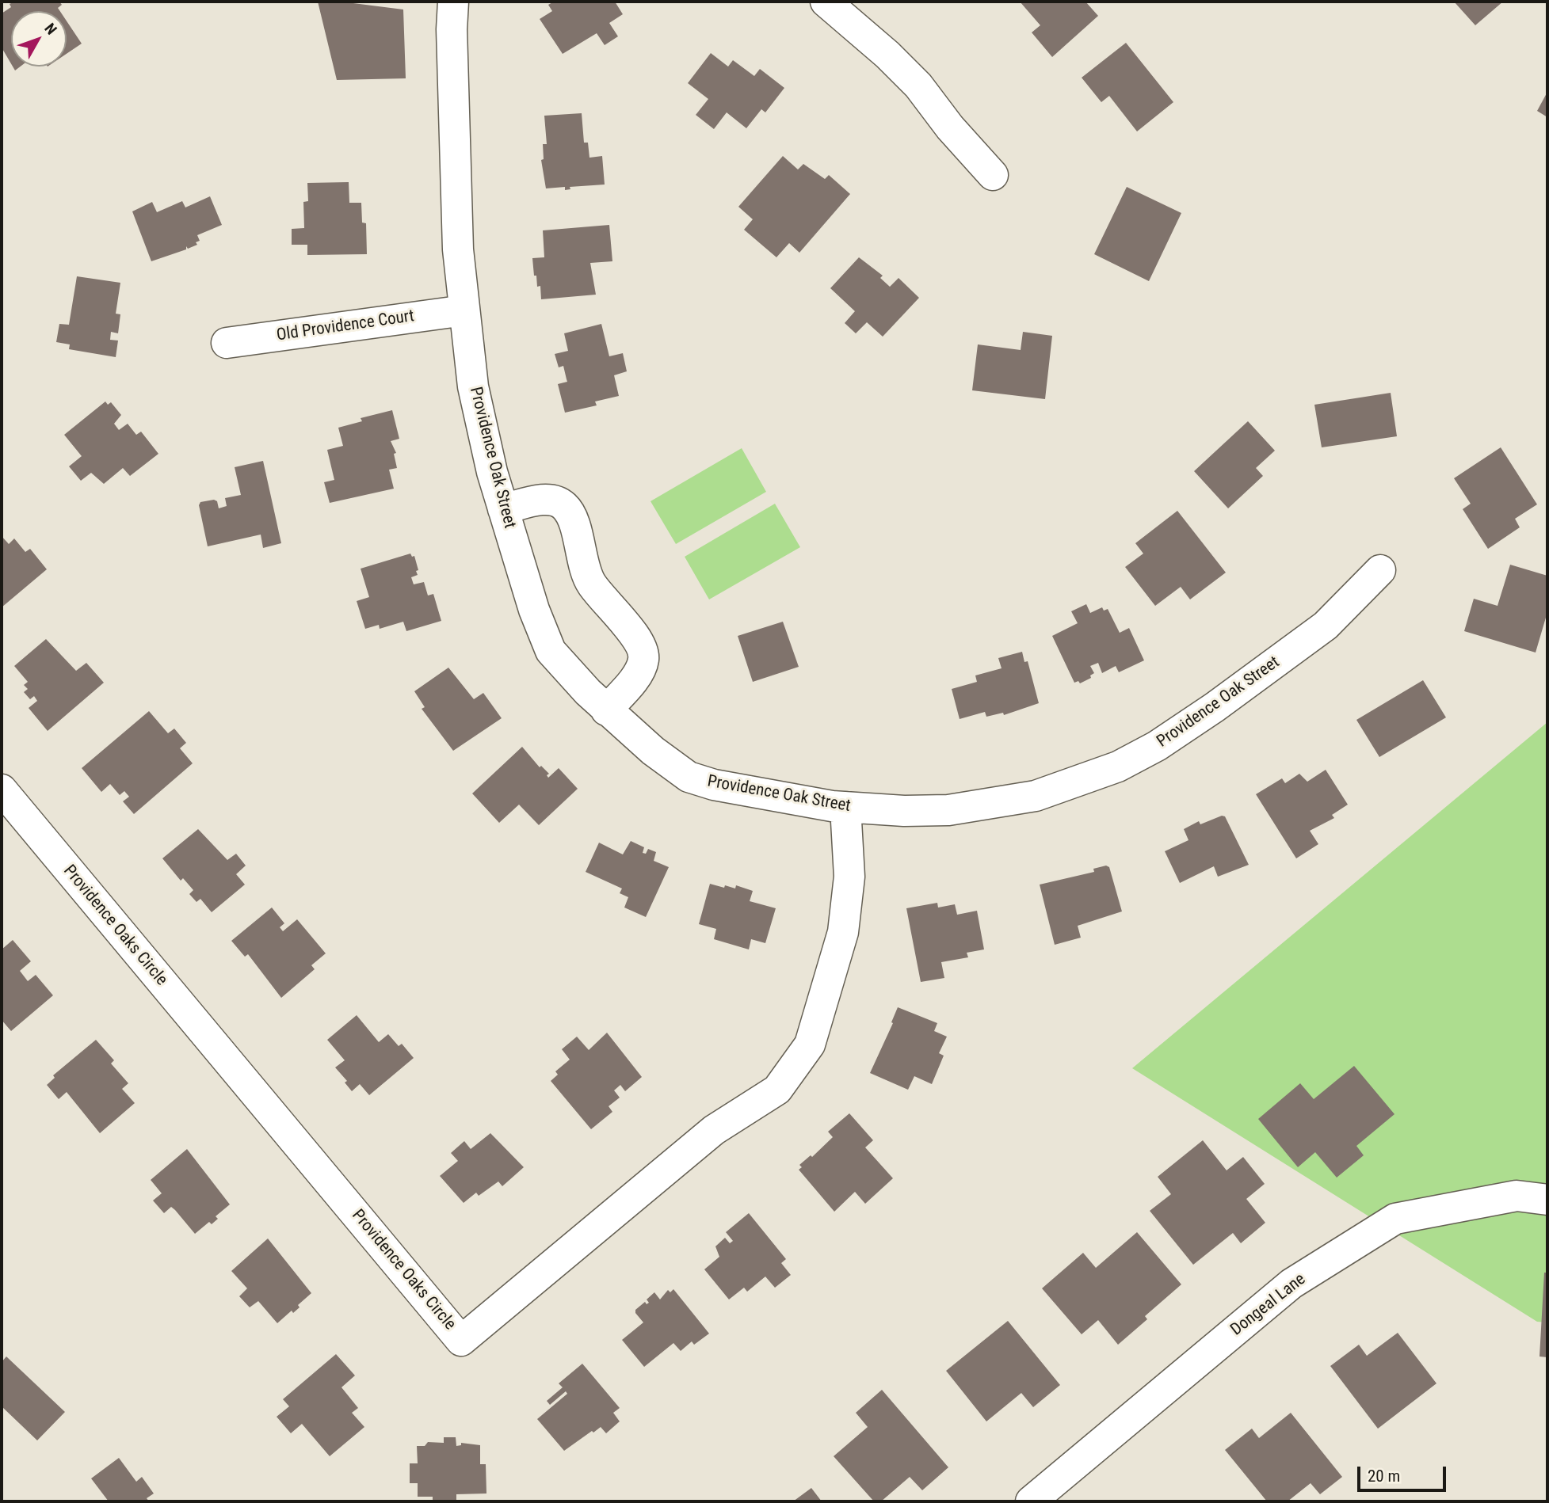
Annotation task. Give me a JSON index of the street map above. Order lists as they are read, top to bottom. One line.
{"streets":{"street":["Old Providence Court","Providence Oak Street","Providence Oaks Circle","Dongeal Lane"]},"crossings":[["Old Providence Court","Providence Oak Street"],["Providence Oak Street","Providence Oaks Circle"]],"scale_bar":"20 m","north":"top right"}
